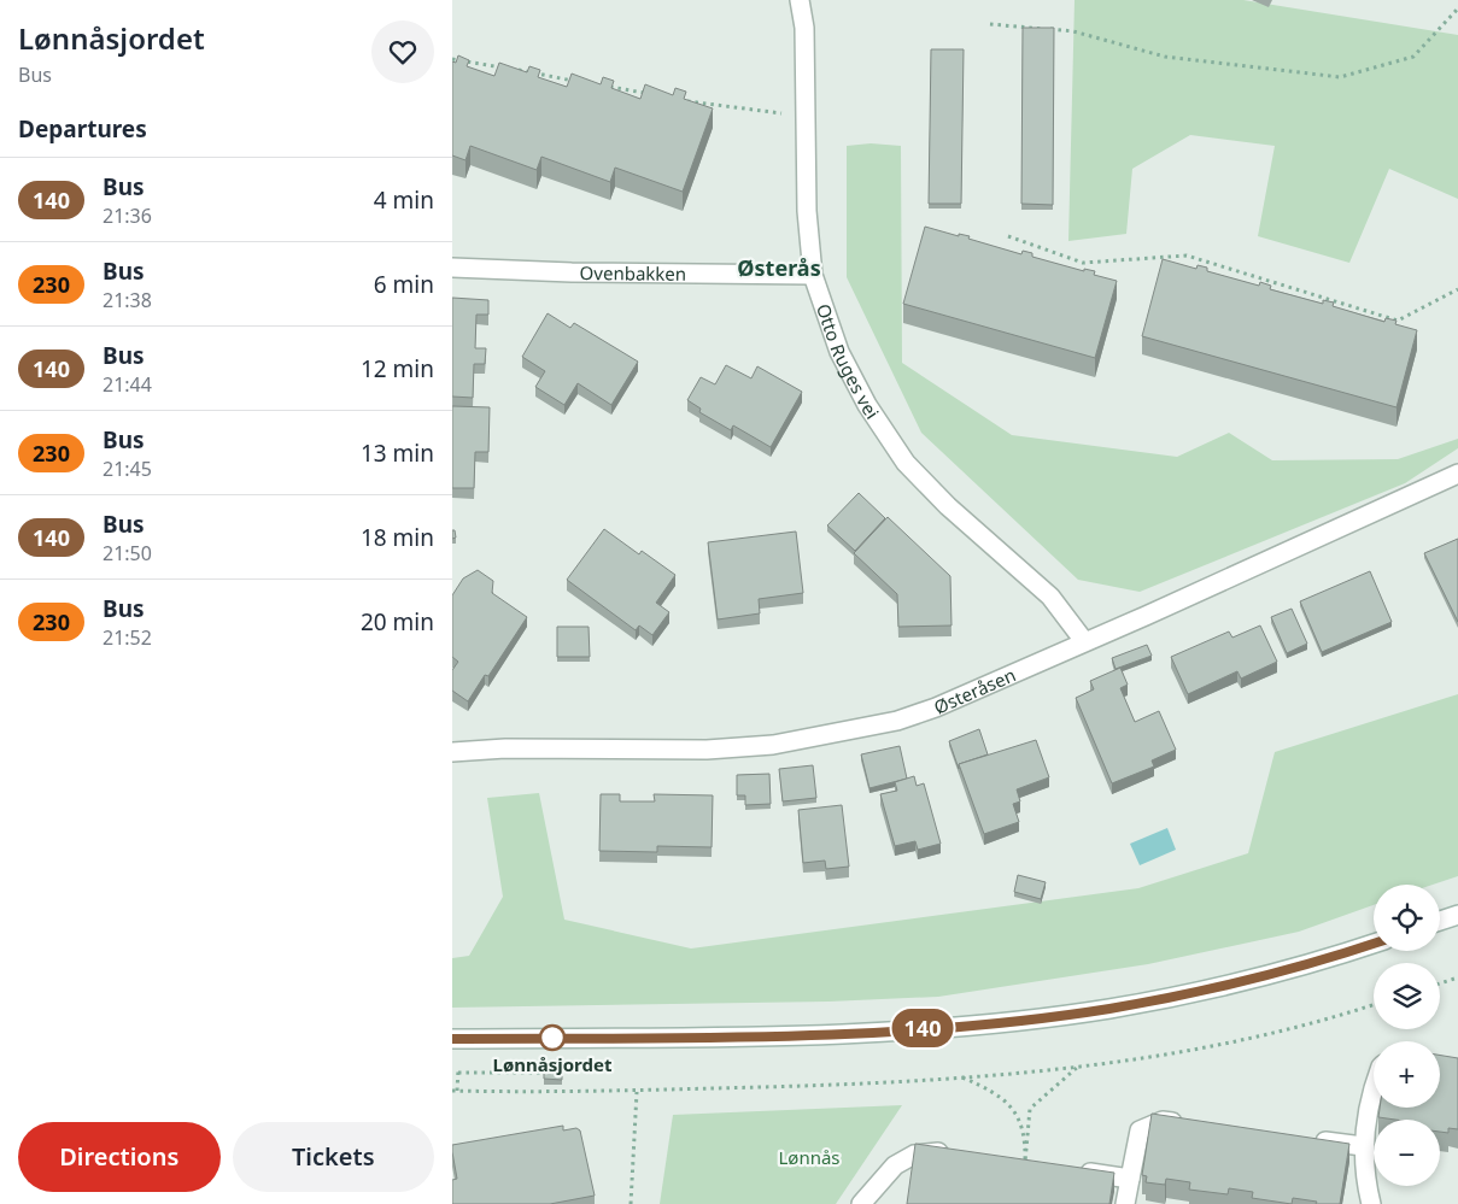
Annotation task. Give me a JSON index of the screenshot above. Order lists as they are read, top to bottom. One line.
{"streets":{"street":["Ovenbakken","Otto Ruges vei","Østeråsen"]},"crossings":[["Ovenbakken","Otto Ruges vei"],["Otto Ruges vei","Østeråsen"]],"districts":["Østerås"],"parks":["Lønnås"],"places":["Lønnåsjordet"],"lines":["bus line 140"],"page":{"heading":[["Lønnåsjordet","Bus"],"Departures"],"on_map":"140","list":[{"mark":"140","name":"Bus","note":"21:36","value":"4 min"},{"mark":"230","name":"Bus","note":"21:38","value":"6 min"},{"mark":"140","name":"Bus","note":"21:44","value":"12 min"},{"mark":"230","name":"Bus","note":"21:45","value":"13 min"},{"mark":"140","name":"Bus","note":"21:50","value":"18 min"},{"mark":"230","name":"Bus","note":"21:52","value":"20 min"}],"map_buttons":["+","−"],"buttons":["Directions","Tickets"]}}
